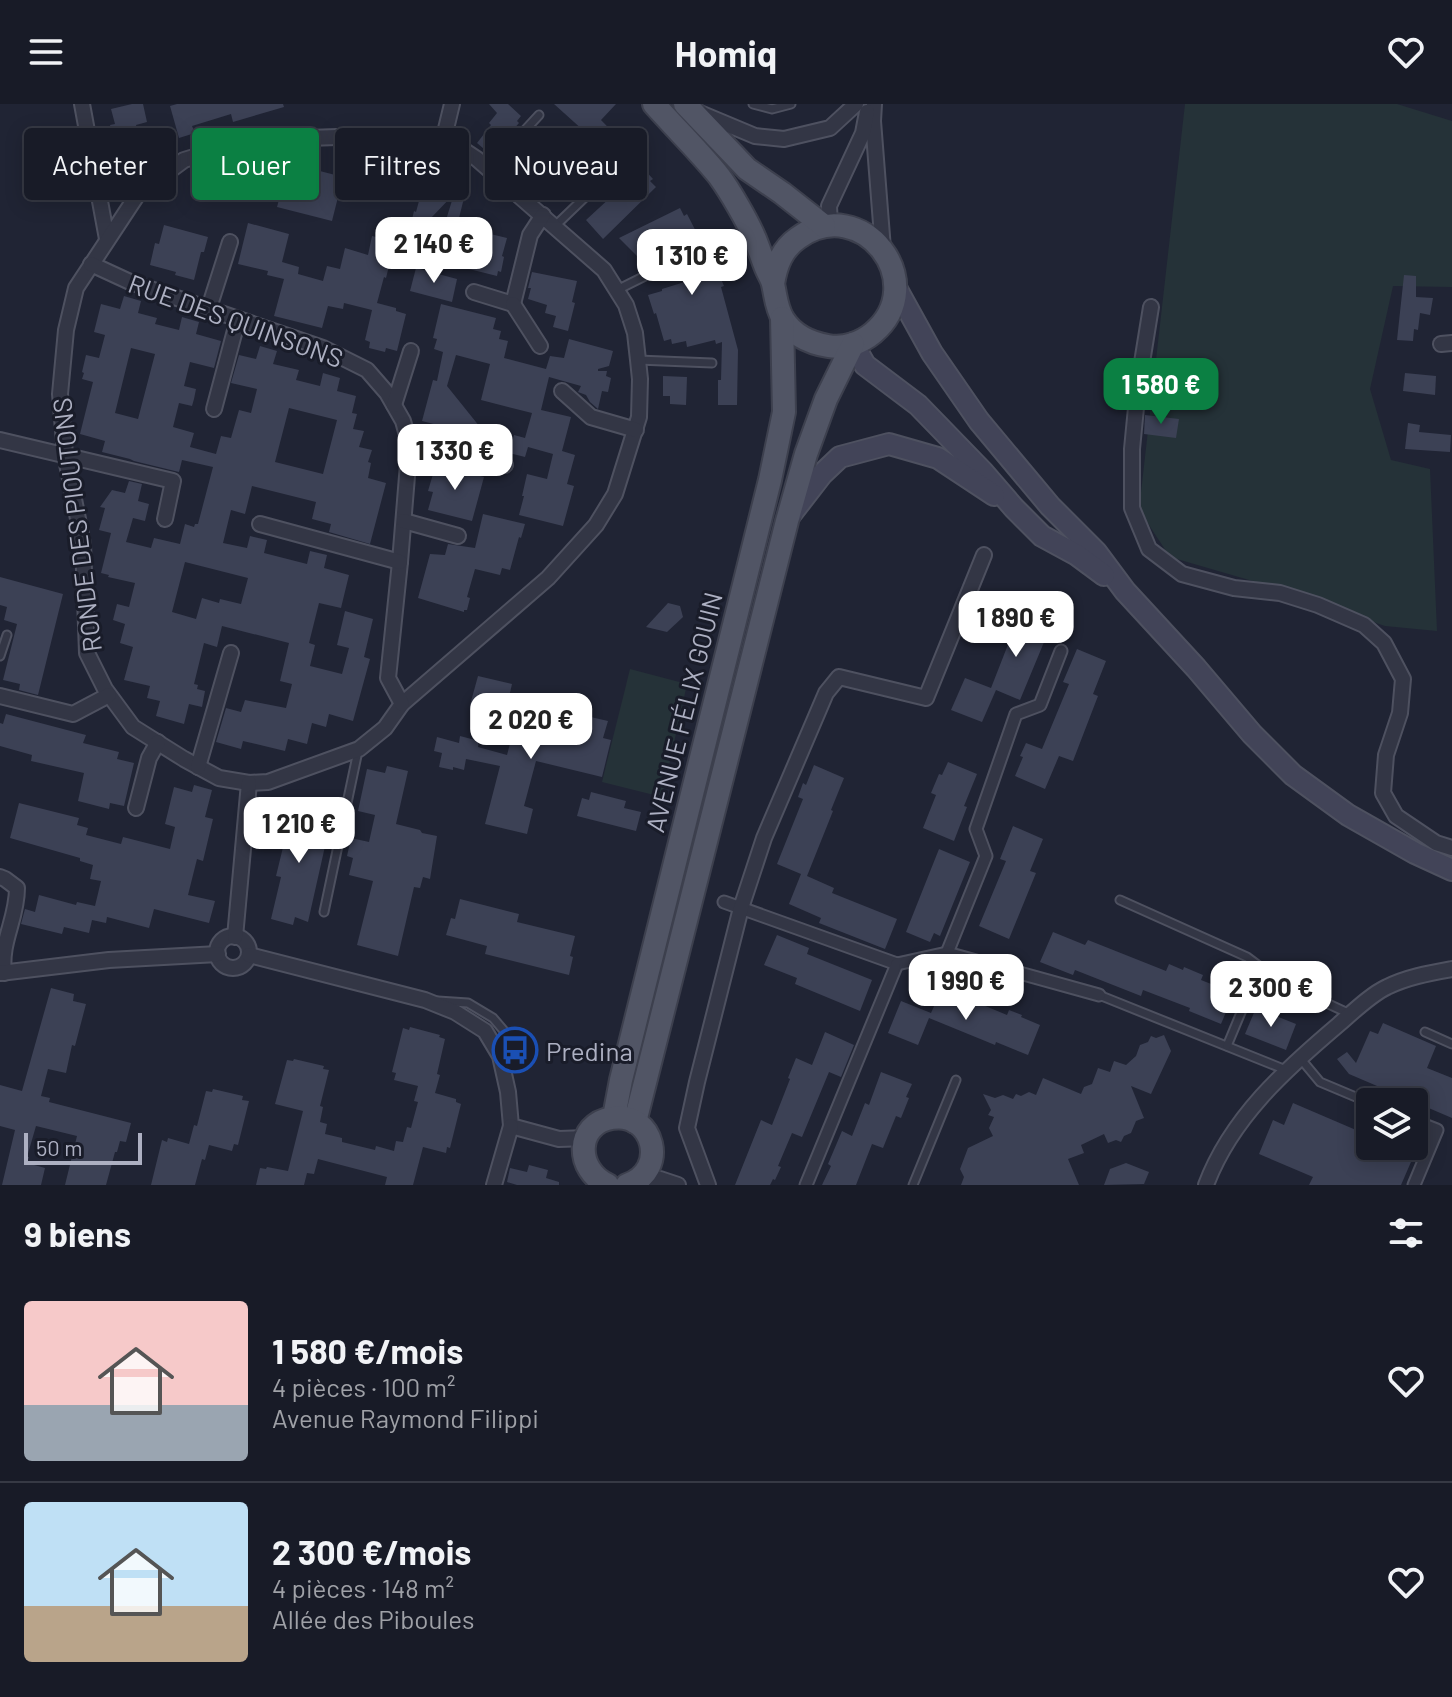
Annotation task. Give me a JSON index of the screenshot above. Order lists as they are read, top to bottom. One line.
{"streets":{"main road":["AVENUE FÉLIX GOUIN"],"street":["RUE DES QUINSONS","RONDE DES PIOUTONS"]},"crossings":[["RUE DES QUINSONS","RONDE DES PIOUTONS"]],"places":{"bus stop":["Predina"]},"scale_bar":"50 m","page":{"header":"Homiq","chip":["Acheter","Louer","Filtres","Nouveau"],"price":["2 140 €","1 310 €","1 580 €","1 330 €","1 890 €","2 020 €","1 210 €","1 990 €","2 300 €"],"scale":"50 m","heading":"9 biens","list":[{"name":"1 580 €/mois","note":"4 pièces · 100 m² · Avenue Raymond Filippi"},{"name":"2 300 €/mois","note":"4 pièces · 148 m² · Allée des Piboules"}]}}
